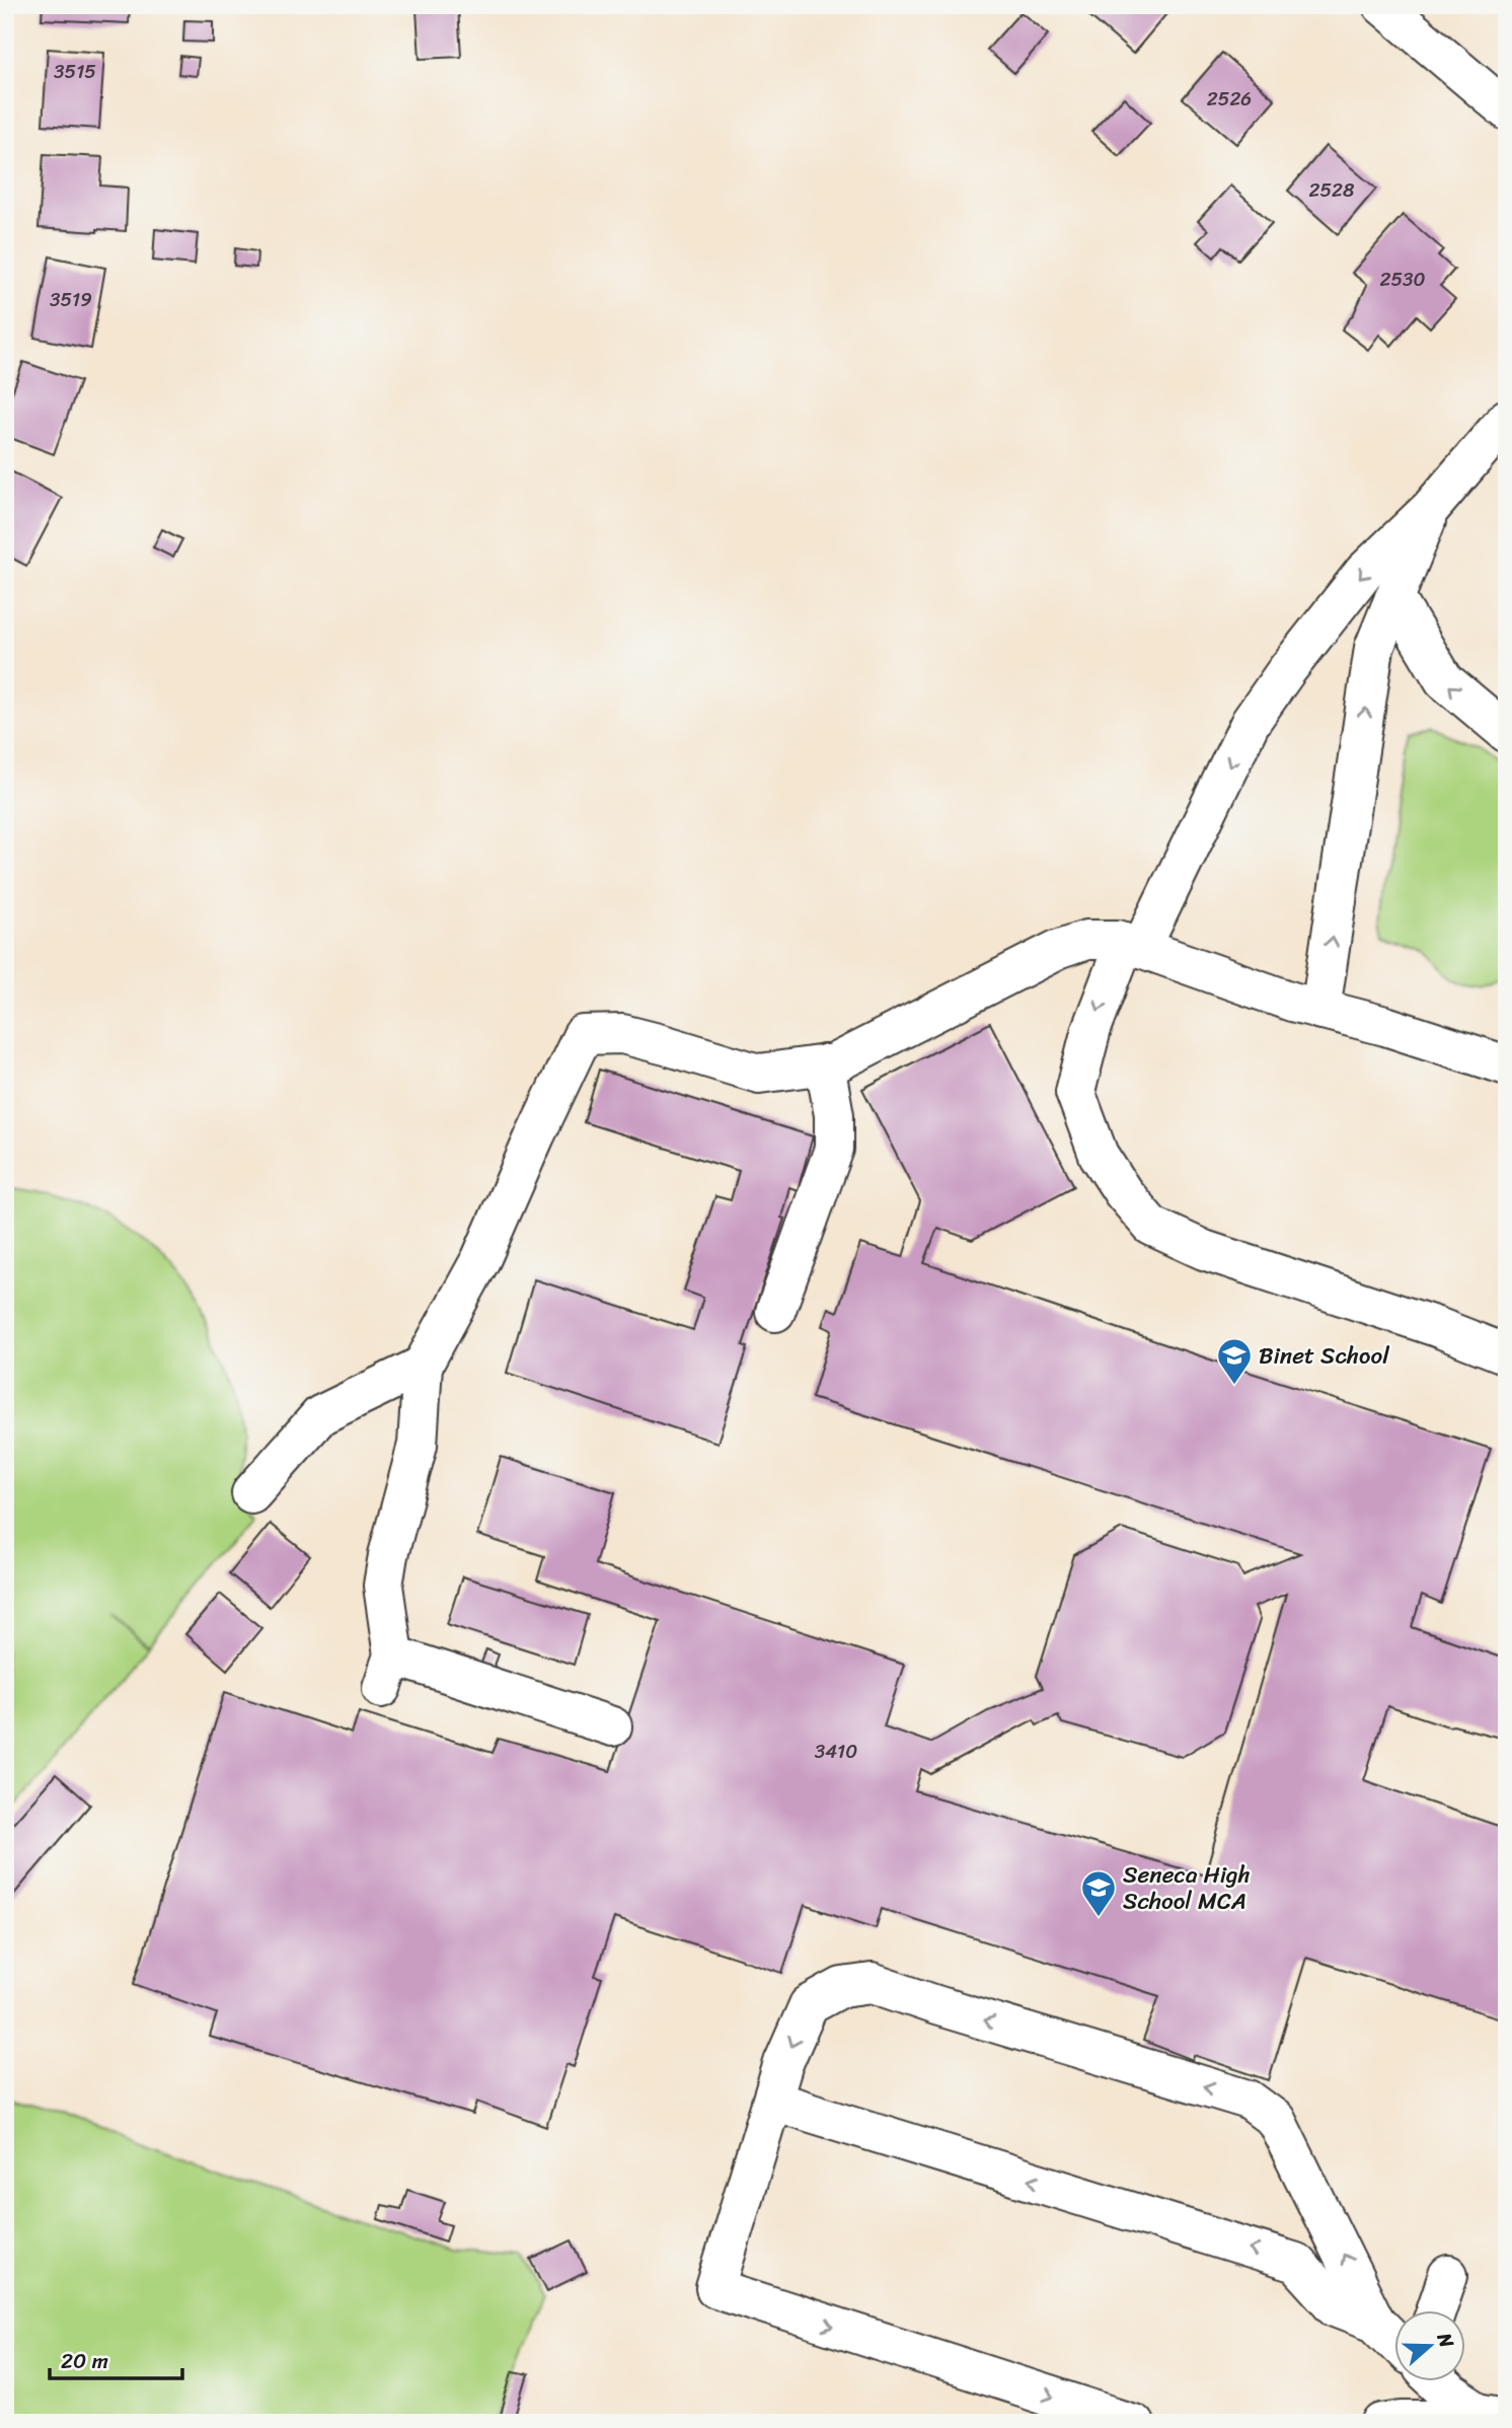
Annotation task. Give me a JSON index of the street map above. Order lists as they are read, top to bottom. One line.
{"places":{"school or university":["Binet School","Seneca High School MCA"]},"house_numbers":["3515","2526","2528","2530","3519","3410"],"scale_bar":"20 m","north":"right"}
